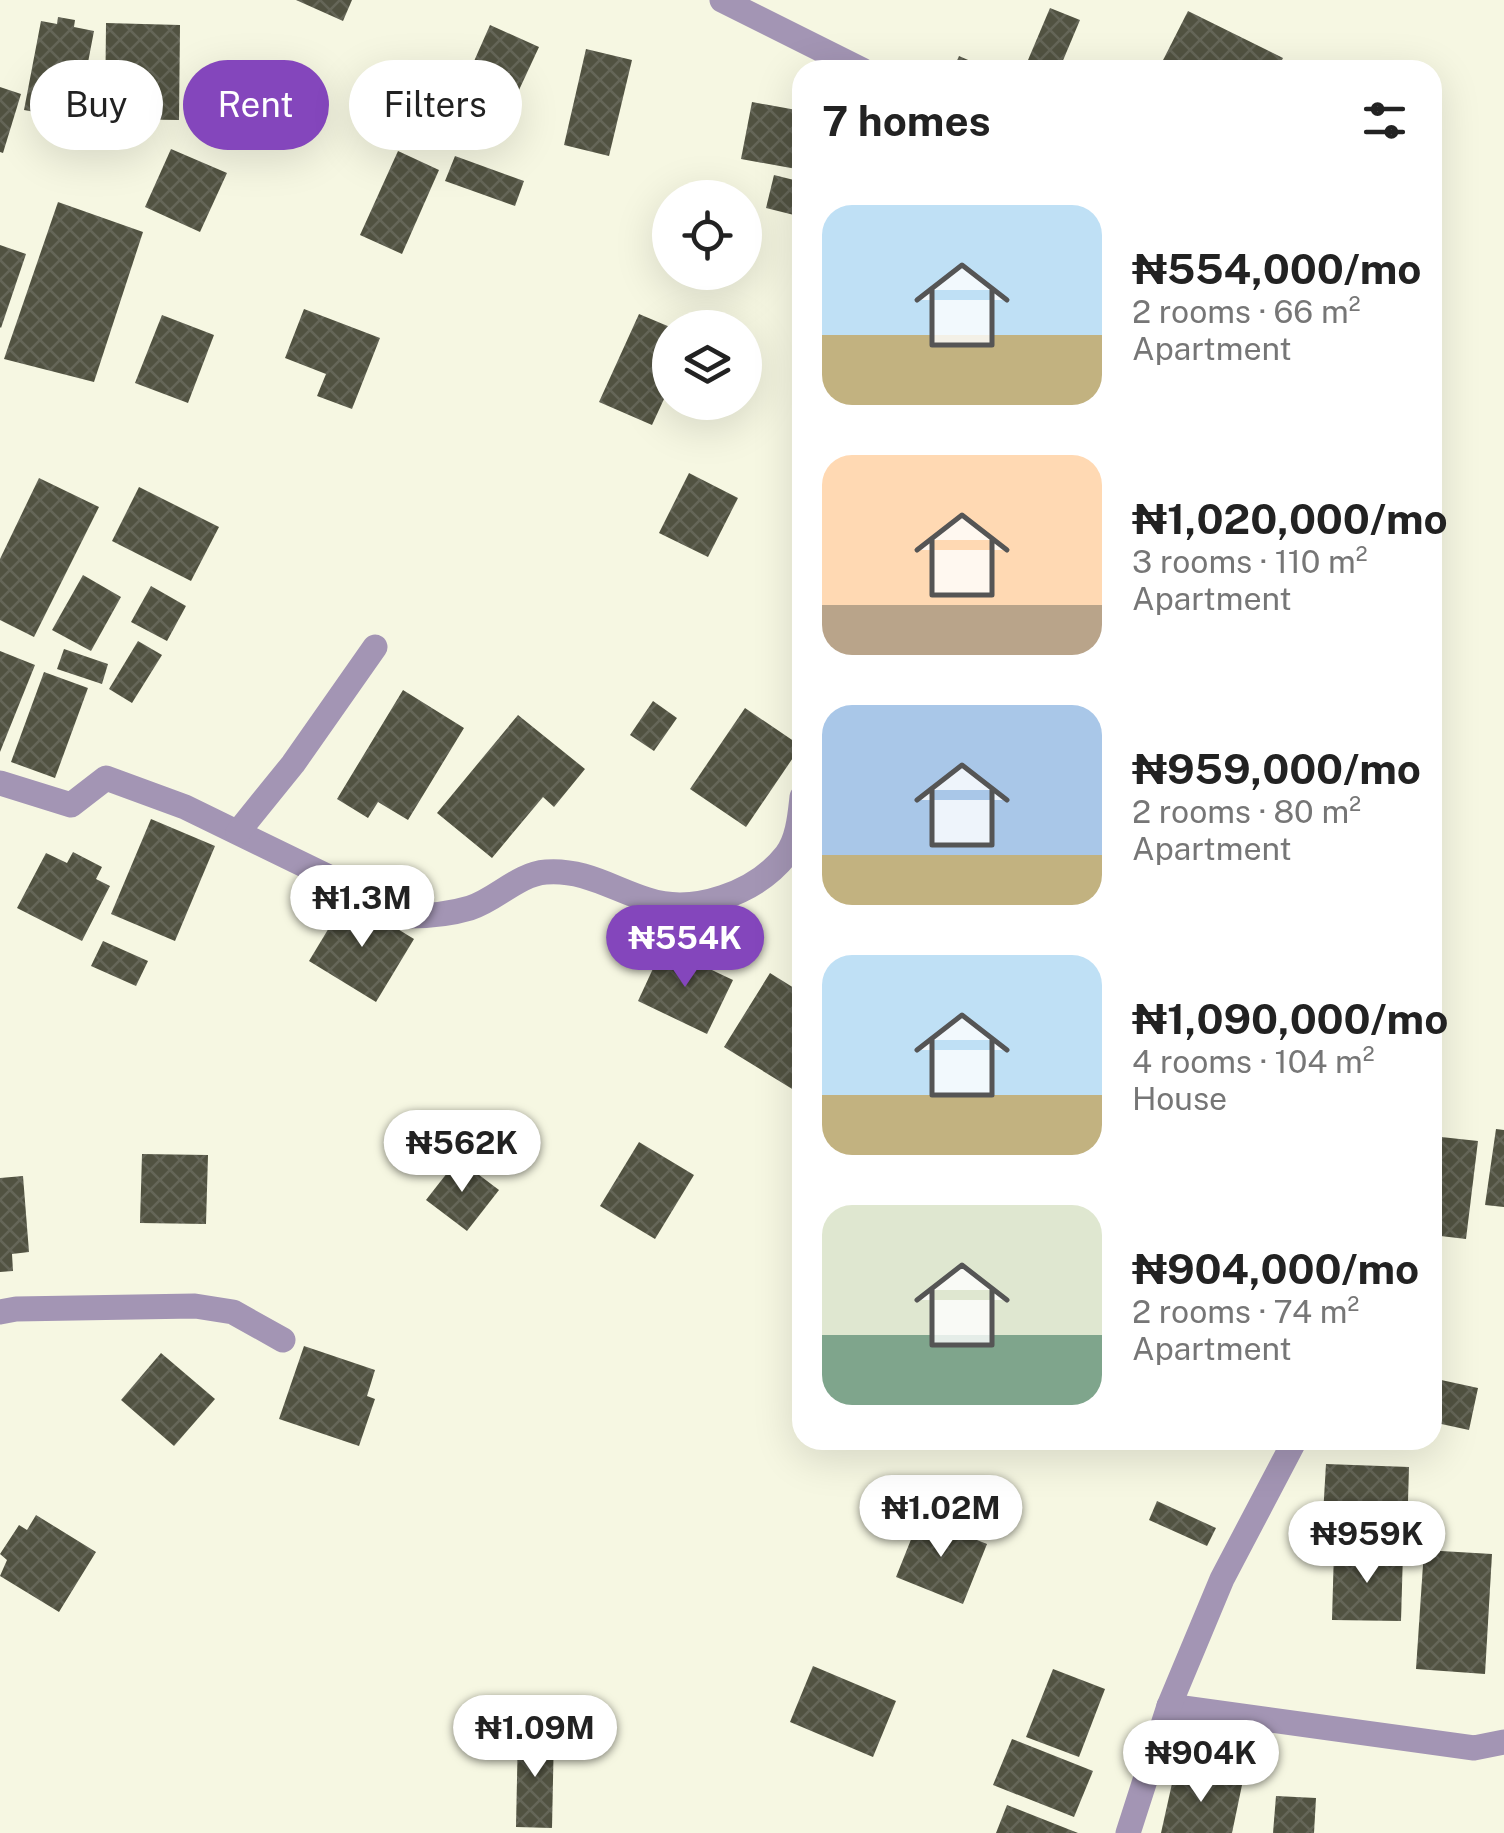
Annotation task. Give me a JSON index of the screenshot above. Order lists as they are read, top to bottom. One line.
{"page":{"chip":["Buy","Rent","Filters"],"heading":"7 homes","list":[{"name":"₦554,000/mo","note":"2 rooms · 66 m² · Apartment"},{"name":"₦1,020,000/mo","note":"3 rooms · 110 m² · Apartment"},{"name":"₦959,000/mo","note":"2 rooms · 80 m² · Apartment"},{"name":"₦1,090,000/mo","note":"4 rooms · 104 m² · House"},{"name":"₦904,000/mo","note":"2 rooms · 74 m² · Apartment"}],"price":["₦1.3M","₦554K","₦562K","₦1.02M","₦959K","₦1.09M","₦904K"]}}
